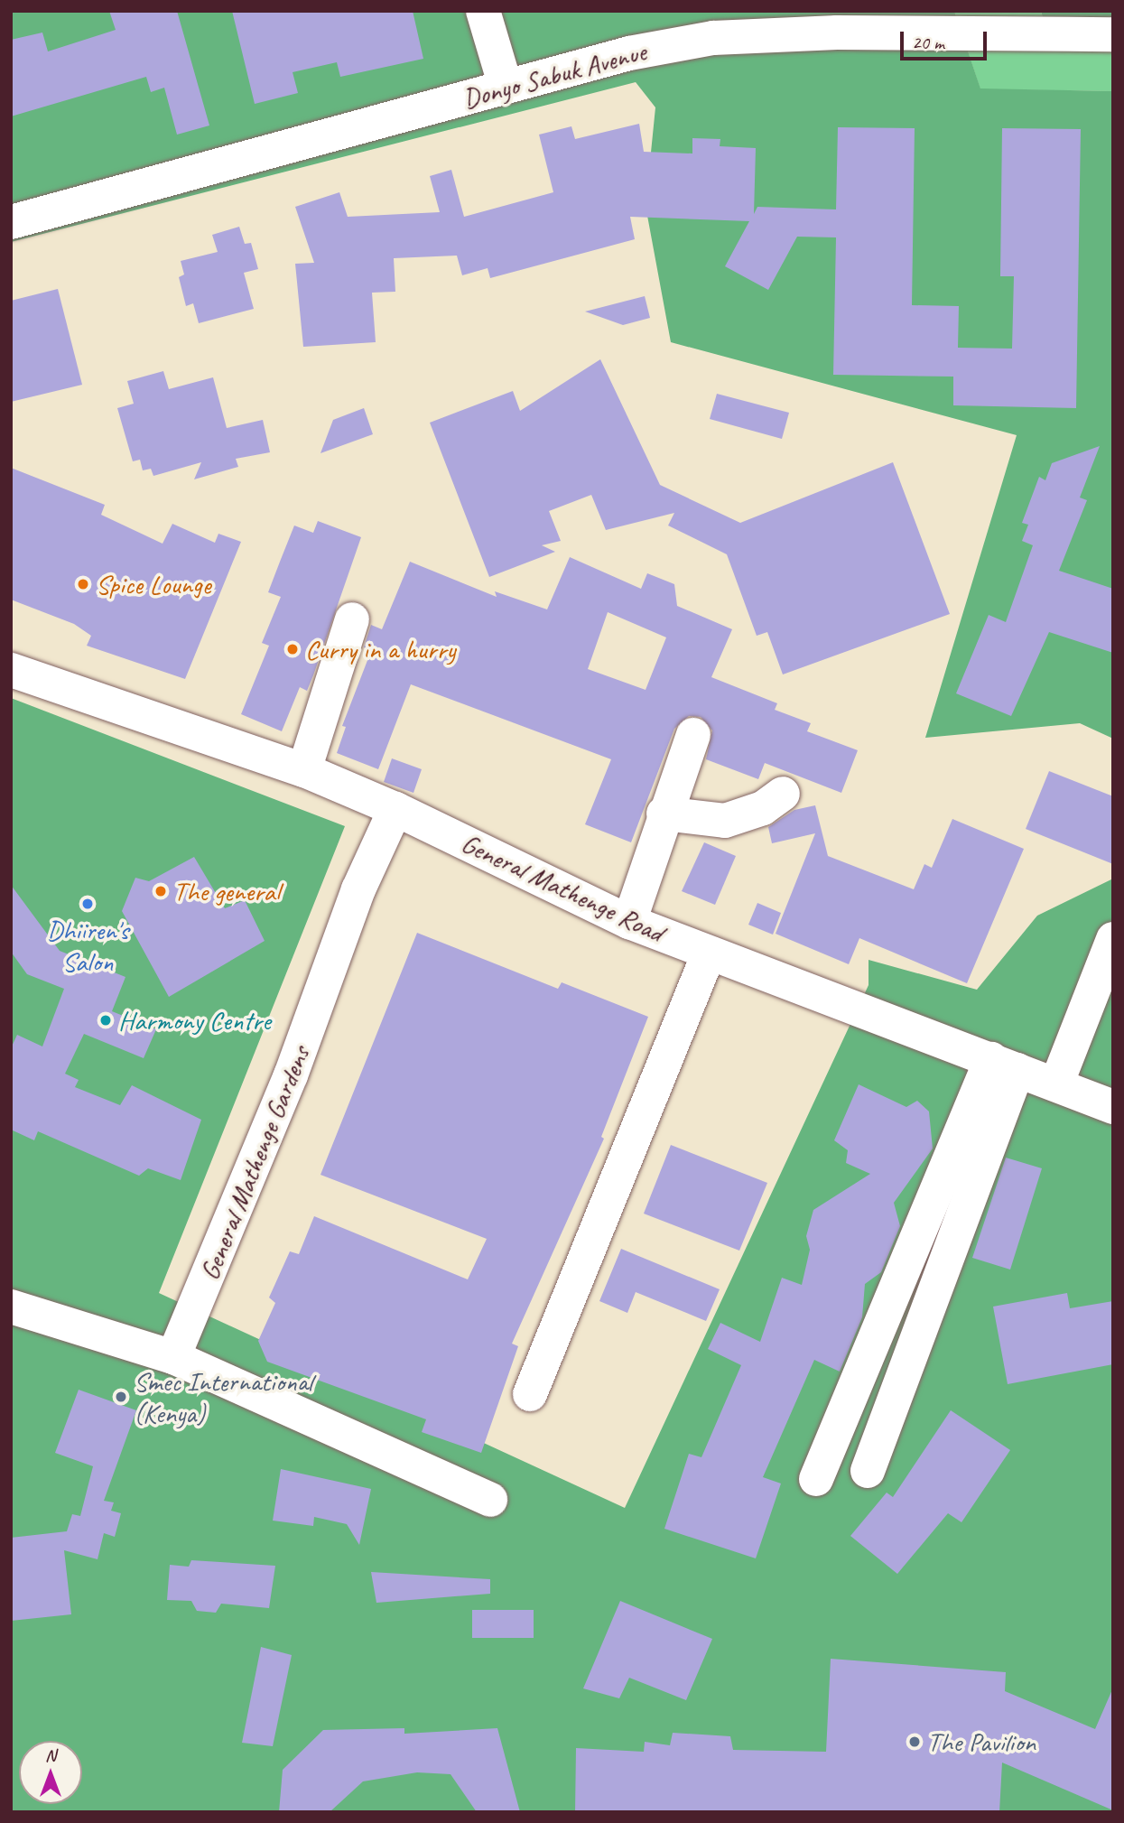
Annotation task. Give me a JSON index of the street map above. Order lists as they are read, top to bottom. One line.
{"streets":{"street":["Donyo Sabuk Avenue","General Mathenge Road","General Mathenge Gardens"]},"crossings":[["General Mathenge Road","General Mathenge Gardens"]],"places":["Spice Lounge","Curry in a hurry","The general","Dhiiren's Salon","Harmony Centre","Smec International (Kenya)","The Pavilion"],"scale_bar":"20 m","north":"top"}
